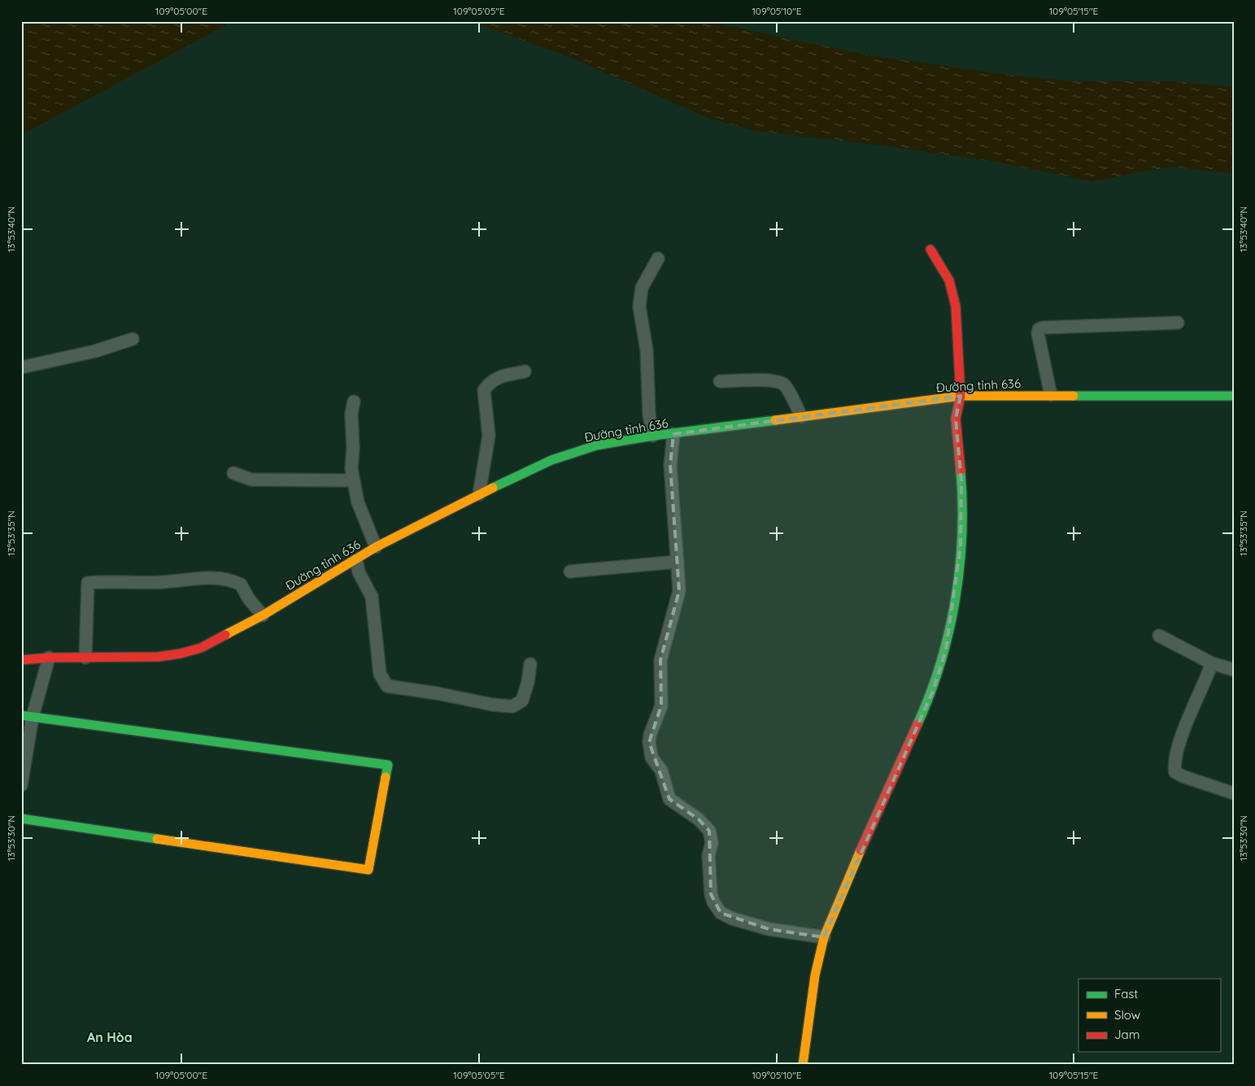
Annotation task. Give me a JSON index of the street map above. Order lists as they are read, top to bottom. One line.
{"streets":{"street":["Đường tỉnh 636"]},"districts":["An Hòa"],"legend":["Fast","Slow","Jam"],"coordinates":["109°05'00\"E","109°05'05\"E","109°05'10\"E","109°05'15\"E","13°53'40\"N","13°53'35\"N","13°53'30\"N"]}
